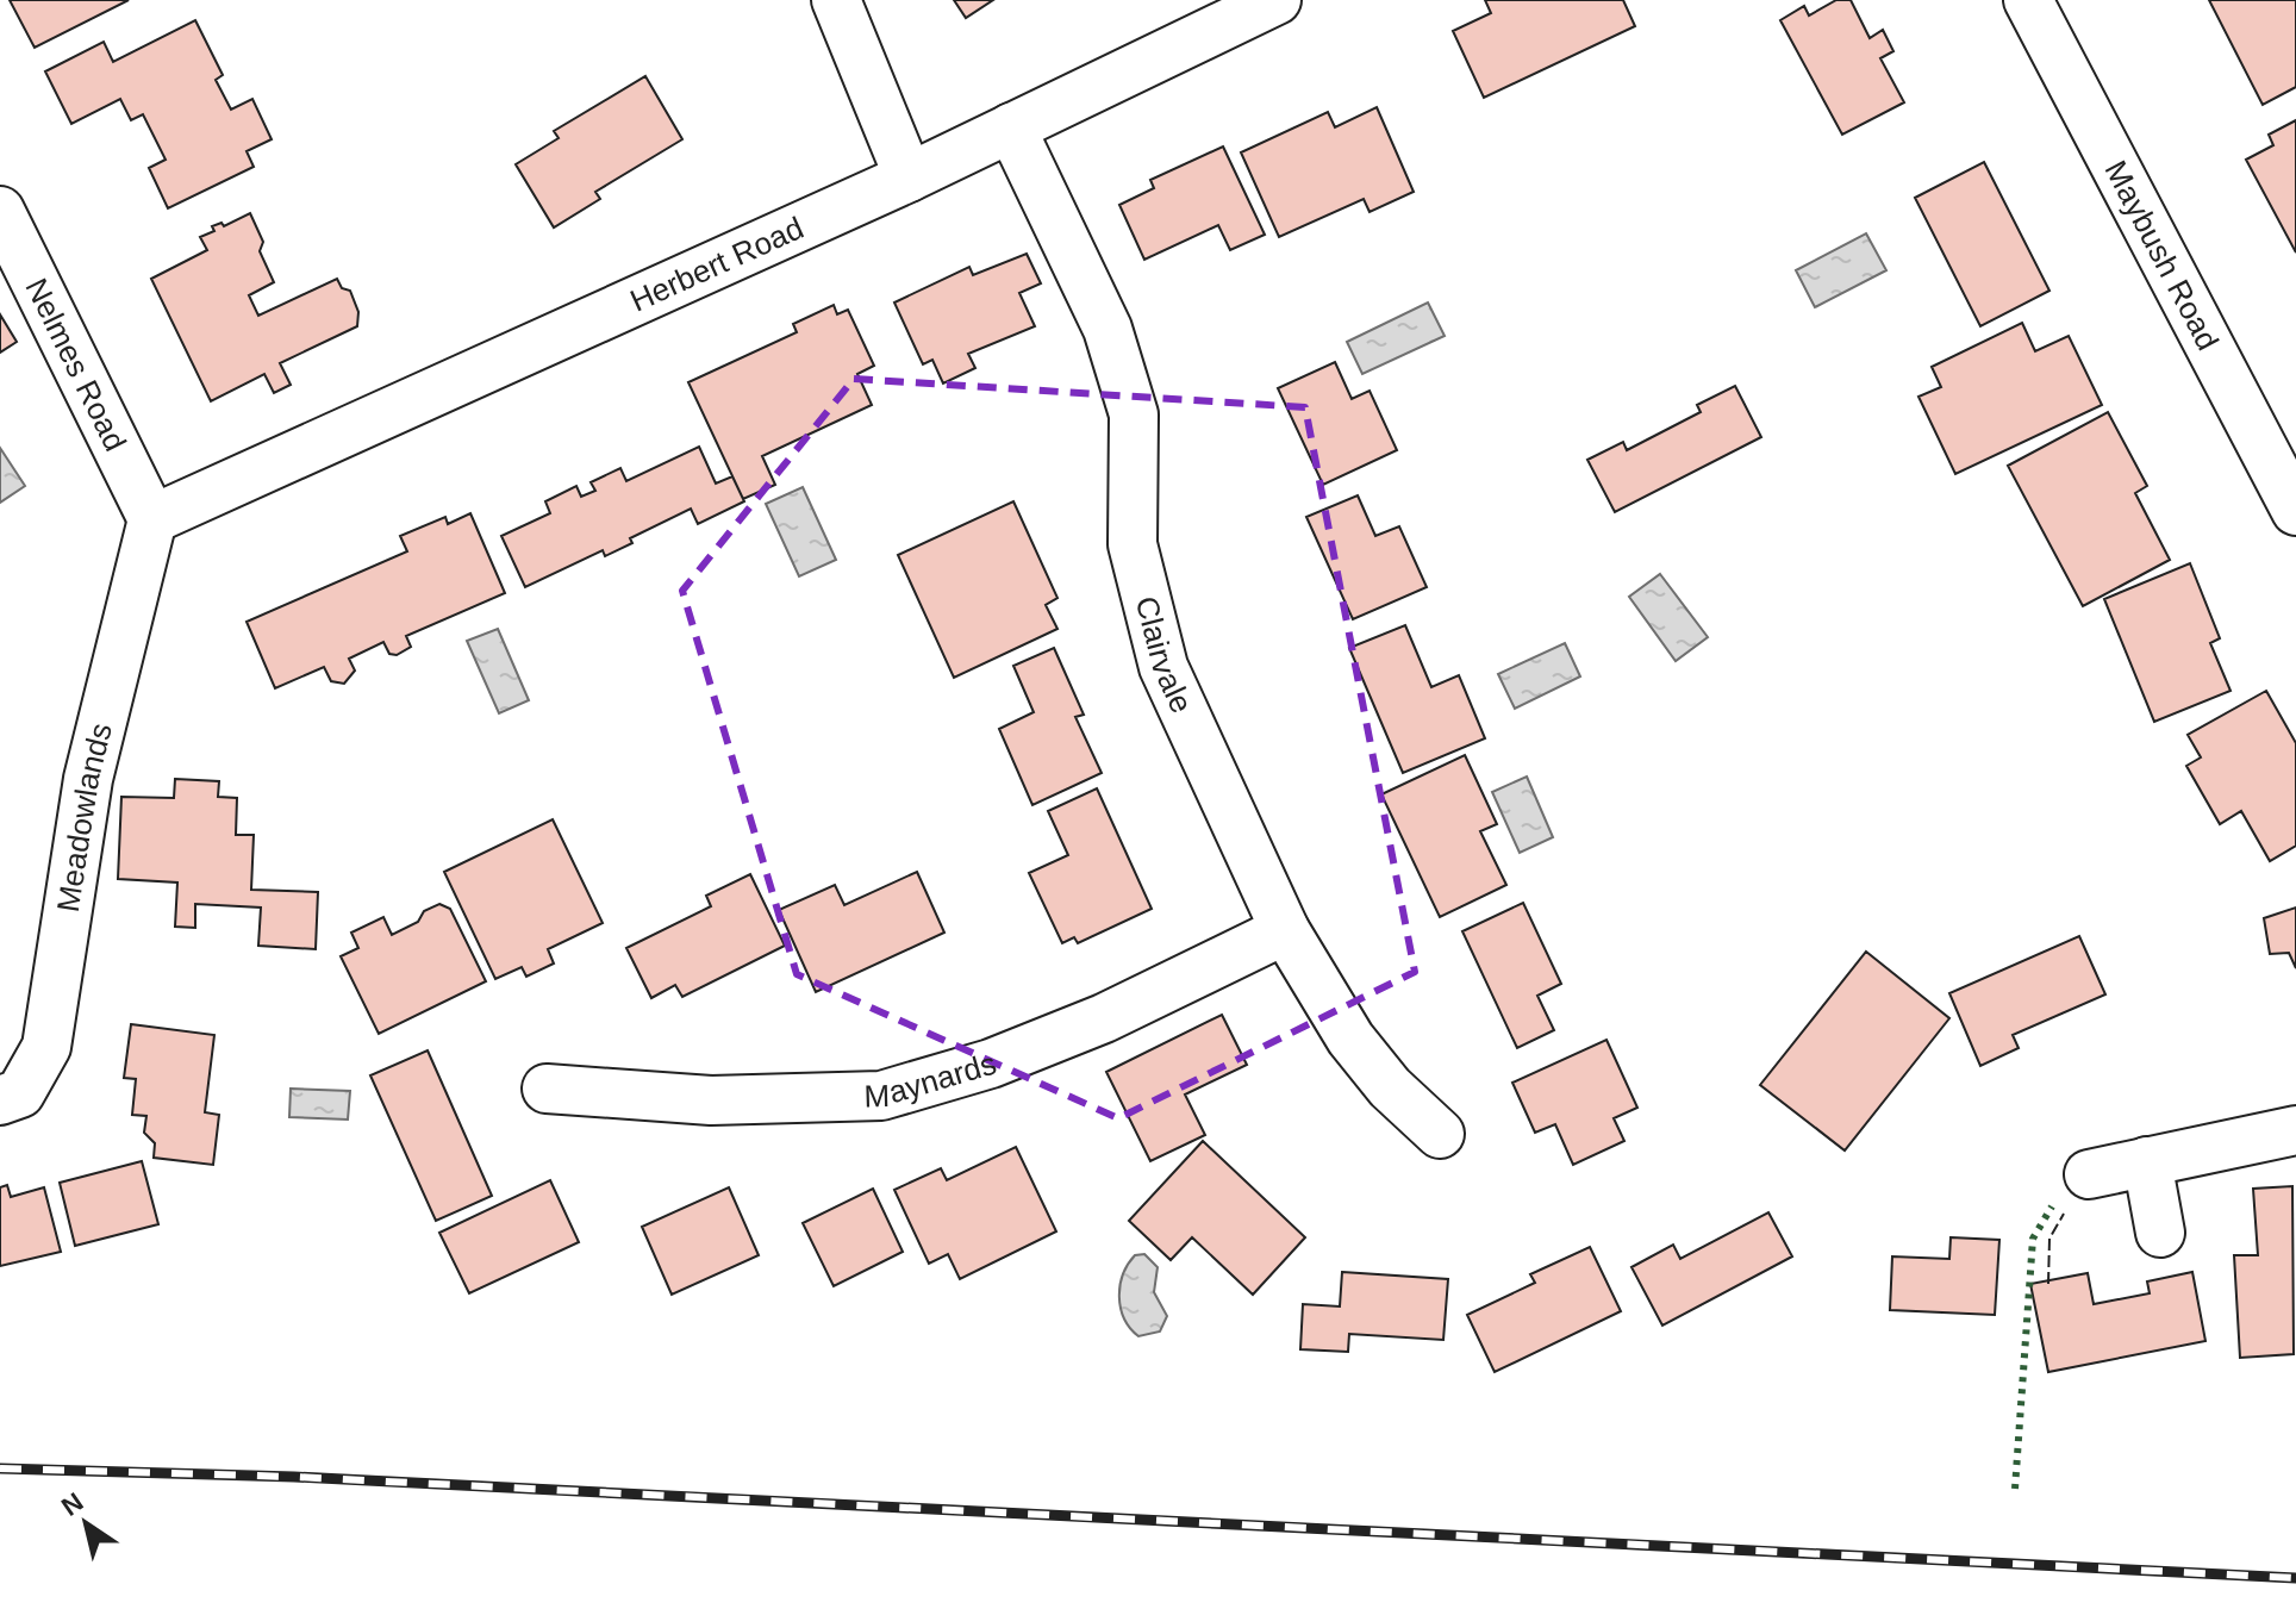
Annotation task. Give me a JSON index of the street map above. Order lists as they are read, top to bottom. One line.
{"streets":{"street":["Maybush Road","Herbert Road","Nelmes Road","Clairvale","Meadowlands","Maynards"]},"crossings":[["Herbert Road","Nelmes Road"],["Herbert Road","Clairvale"],["Herbert Road","Meadowlands"],["Nelmes Road","Meadowlands"],["Clairvale","Maynards"]],"north":"top left"}
